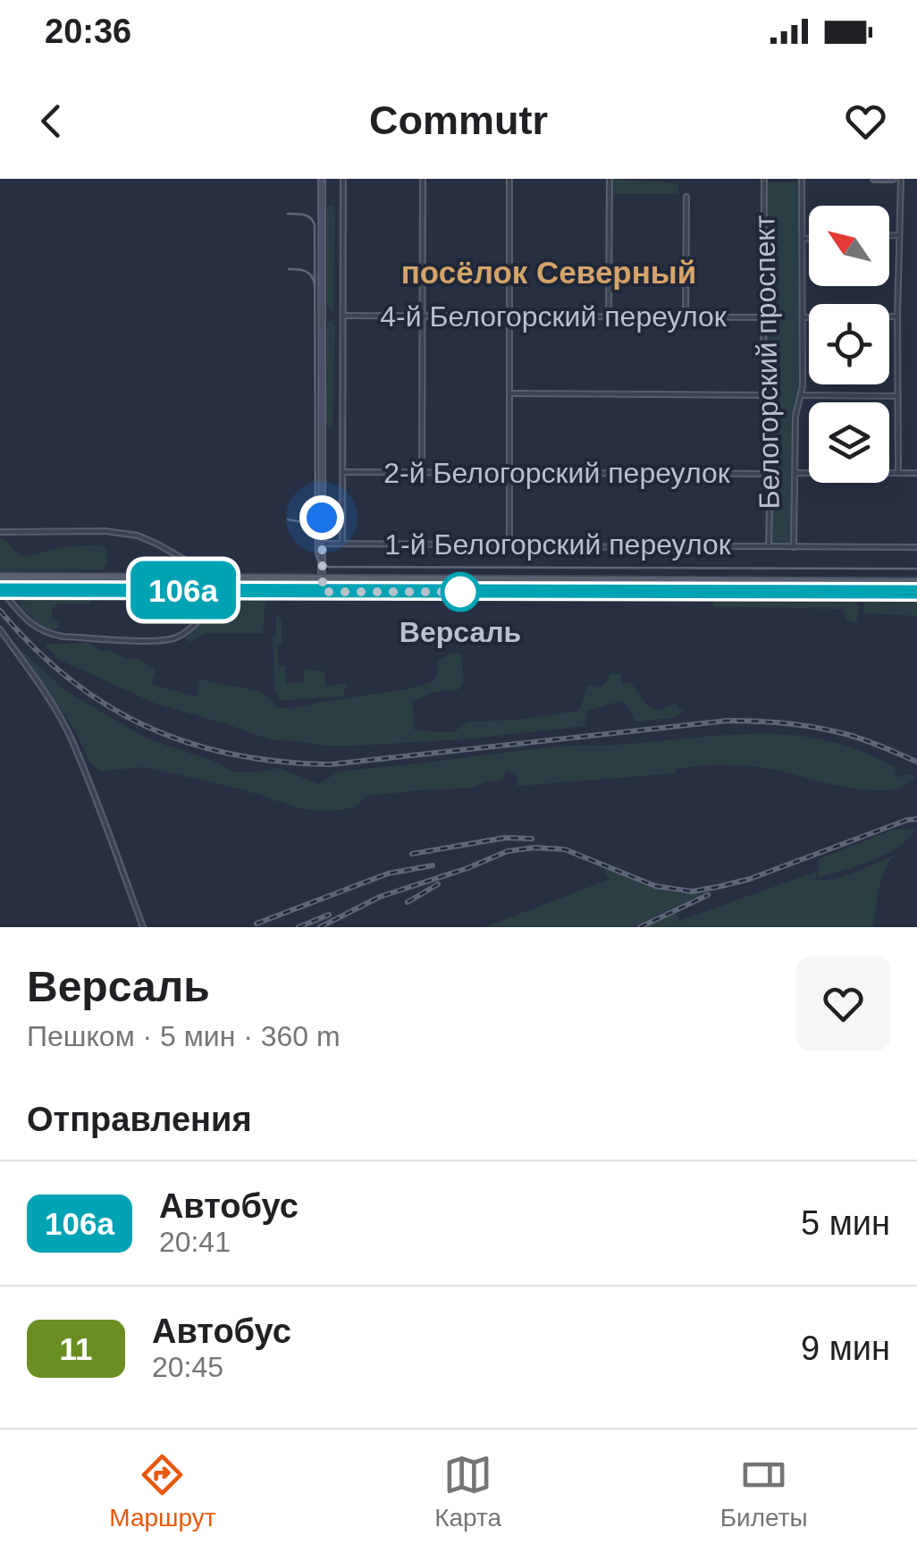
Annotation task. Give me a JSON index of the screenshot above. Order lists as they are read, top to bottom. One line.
{"streets":{"street":["4-й Белогорский переулок","Белогорский проспект","2-й Белогорский переулок","1-й Белогорский переулок"]},"crossings":[["4-й Белогорский переулок","Белогорский проспект"],["Белогорский проспект","2-й Белогорский переулок"],["Белогорский проспект","1-й Белогорский переулок"]],"districts":["посёлок Северный"],"places":["Версаль"],"lines":["bus line 106а"],"north":"top left","page":{"status":"20:36","header":"Commutr","on_map":"106а","heading":[["Версаль","Пешком · 5 мин · 360 m"],"Отправления"],"list":[{"mark":"106а","name":"Автобус","note":"20:41","value":"5 мин"},{"mark":"11","name":"Автобус","note":"20:45","value":"9 мин"}],"tabs":["Маршрут","Карта","Билеты"]}}
